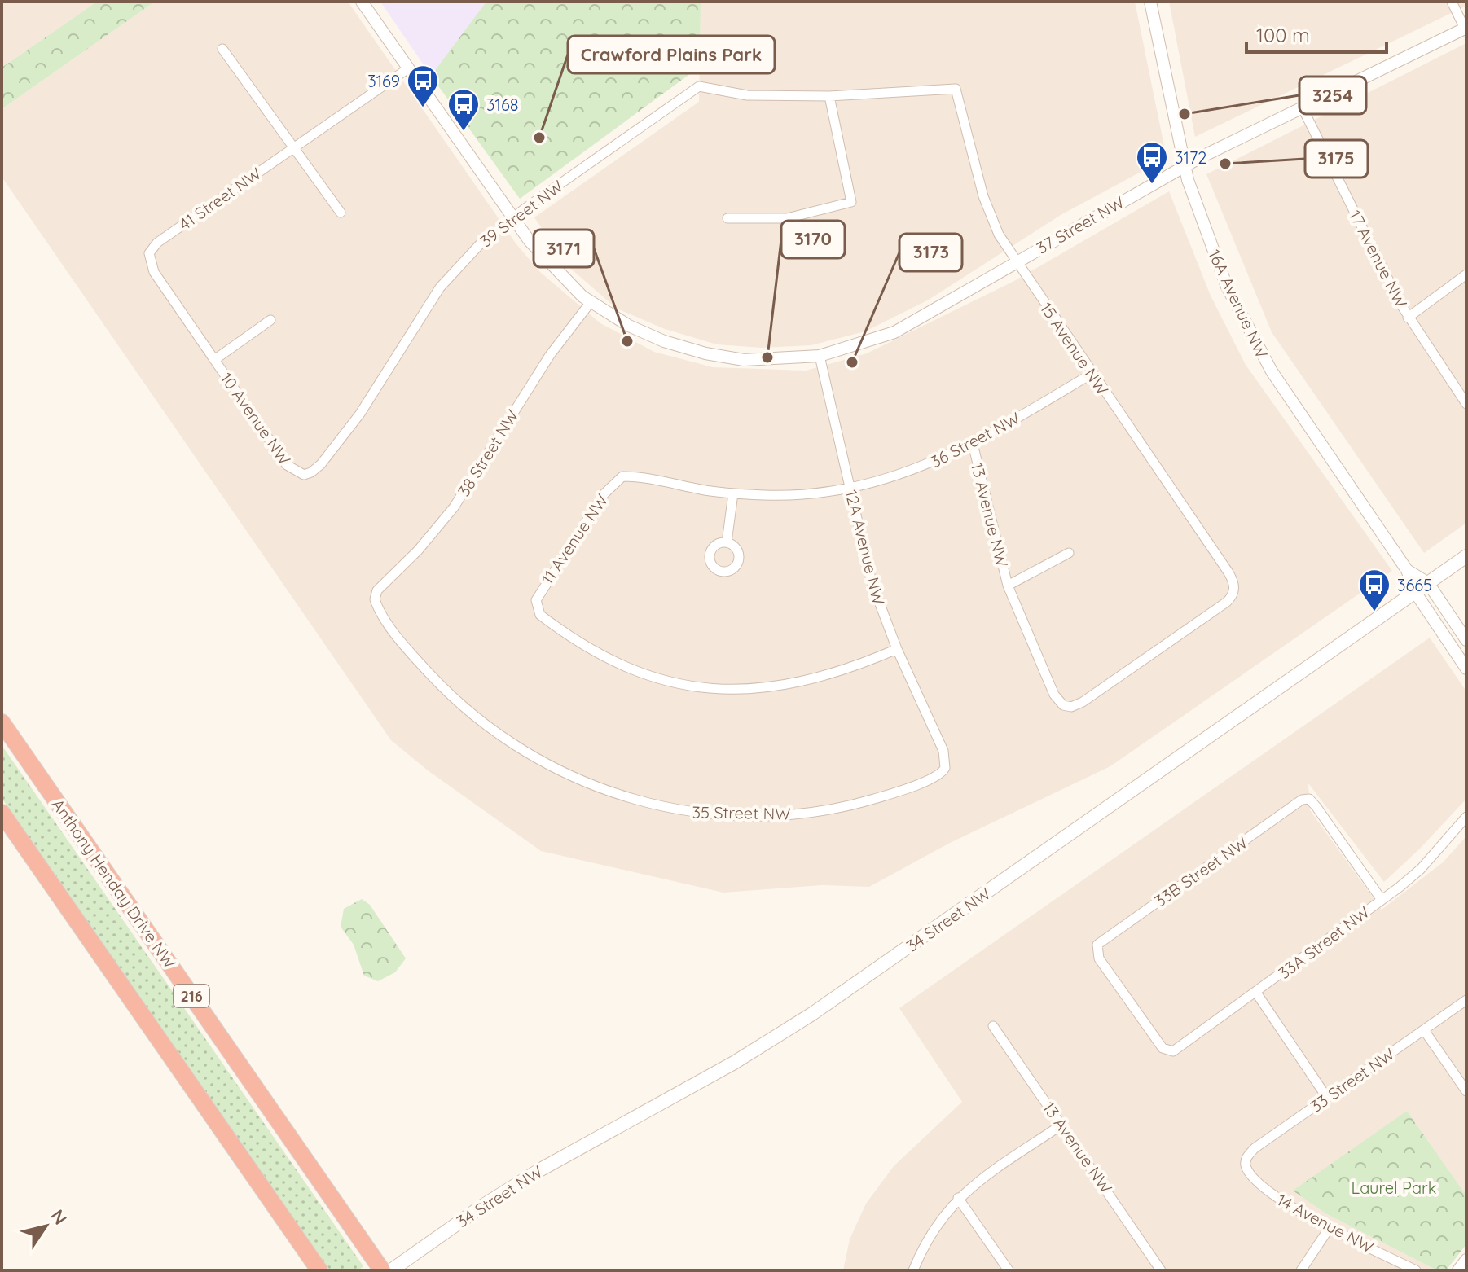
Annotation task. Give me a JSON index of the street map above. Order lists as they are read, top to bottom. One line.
{"streets":{"highway":["Anthony Henday Drive NW","216"],"main road":["34 Street NW"],"street":["41 Street NW","39 Street NW","37 Street NW","17 Avenue NW","16A Avenue NW","15 Avenue NW","10 Avenue NW","36 Street NW","38 Street NW","13 Avenue NW","11 Avenue NW","12A Avenue NW","35 Street NW","33B Street NW","33A Street NW","33 Street NW","14 Avenue NW"]},"crossings":[["41 Street NW","37 Street NW"],["41 Street NW","10 Avenue NW"],["39 Street NW","37 Street NW"],["39 Street NW","15 Avenue NW"],["39 Street NW","10 Avenue NW"],["37 Street NW","17 Avenue NW"],["37 Street NW","16A Avenue NW"],["37 Street NW","15 Avenue NW"],["37 Street NW","38 Street NW"],["37 Street NW","12A Avenue NW"],["16A Avenue NW","34 Street NW"],["15 Avenue NW","36 Street NW"],["15 Avenue NW","13 Avenue NW"],["36 Street NW","13 Avenue NW"],["36 Street NW","11 Avenue NW"],["36 Street NW","12A Avenue NW"],["38 Street NW","35 Street NW"],["11 Avenue NW","12A Avenue NW"],["12A Avenue NW","35 Street NW"],["33B Street NW","33A Street NW"],["33 Street NW","14 Avenue NW"]],"parks":["Laurel Park"],"places":{"bus stop":["3169","3168","3172","3665"],"other":["3254","Crawford Plains Park","3175","3171","3170","3173"]},"scale_bar":"100 m","north":"top right"}
